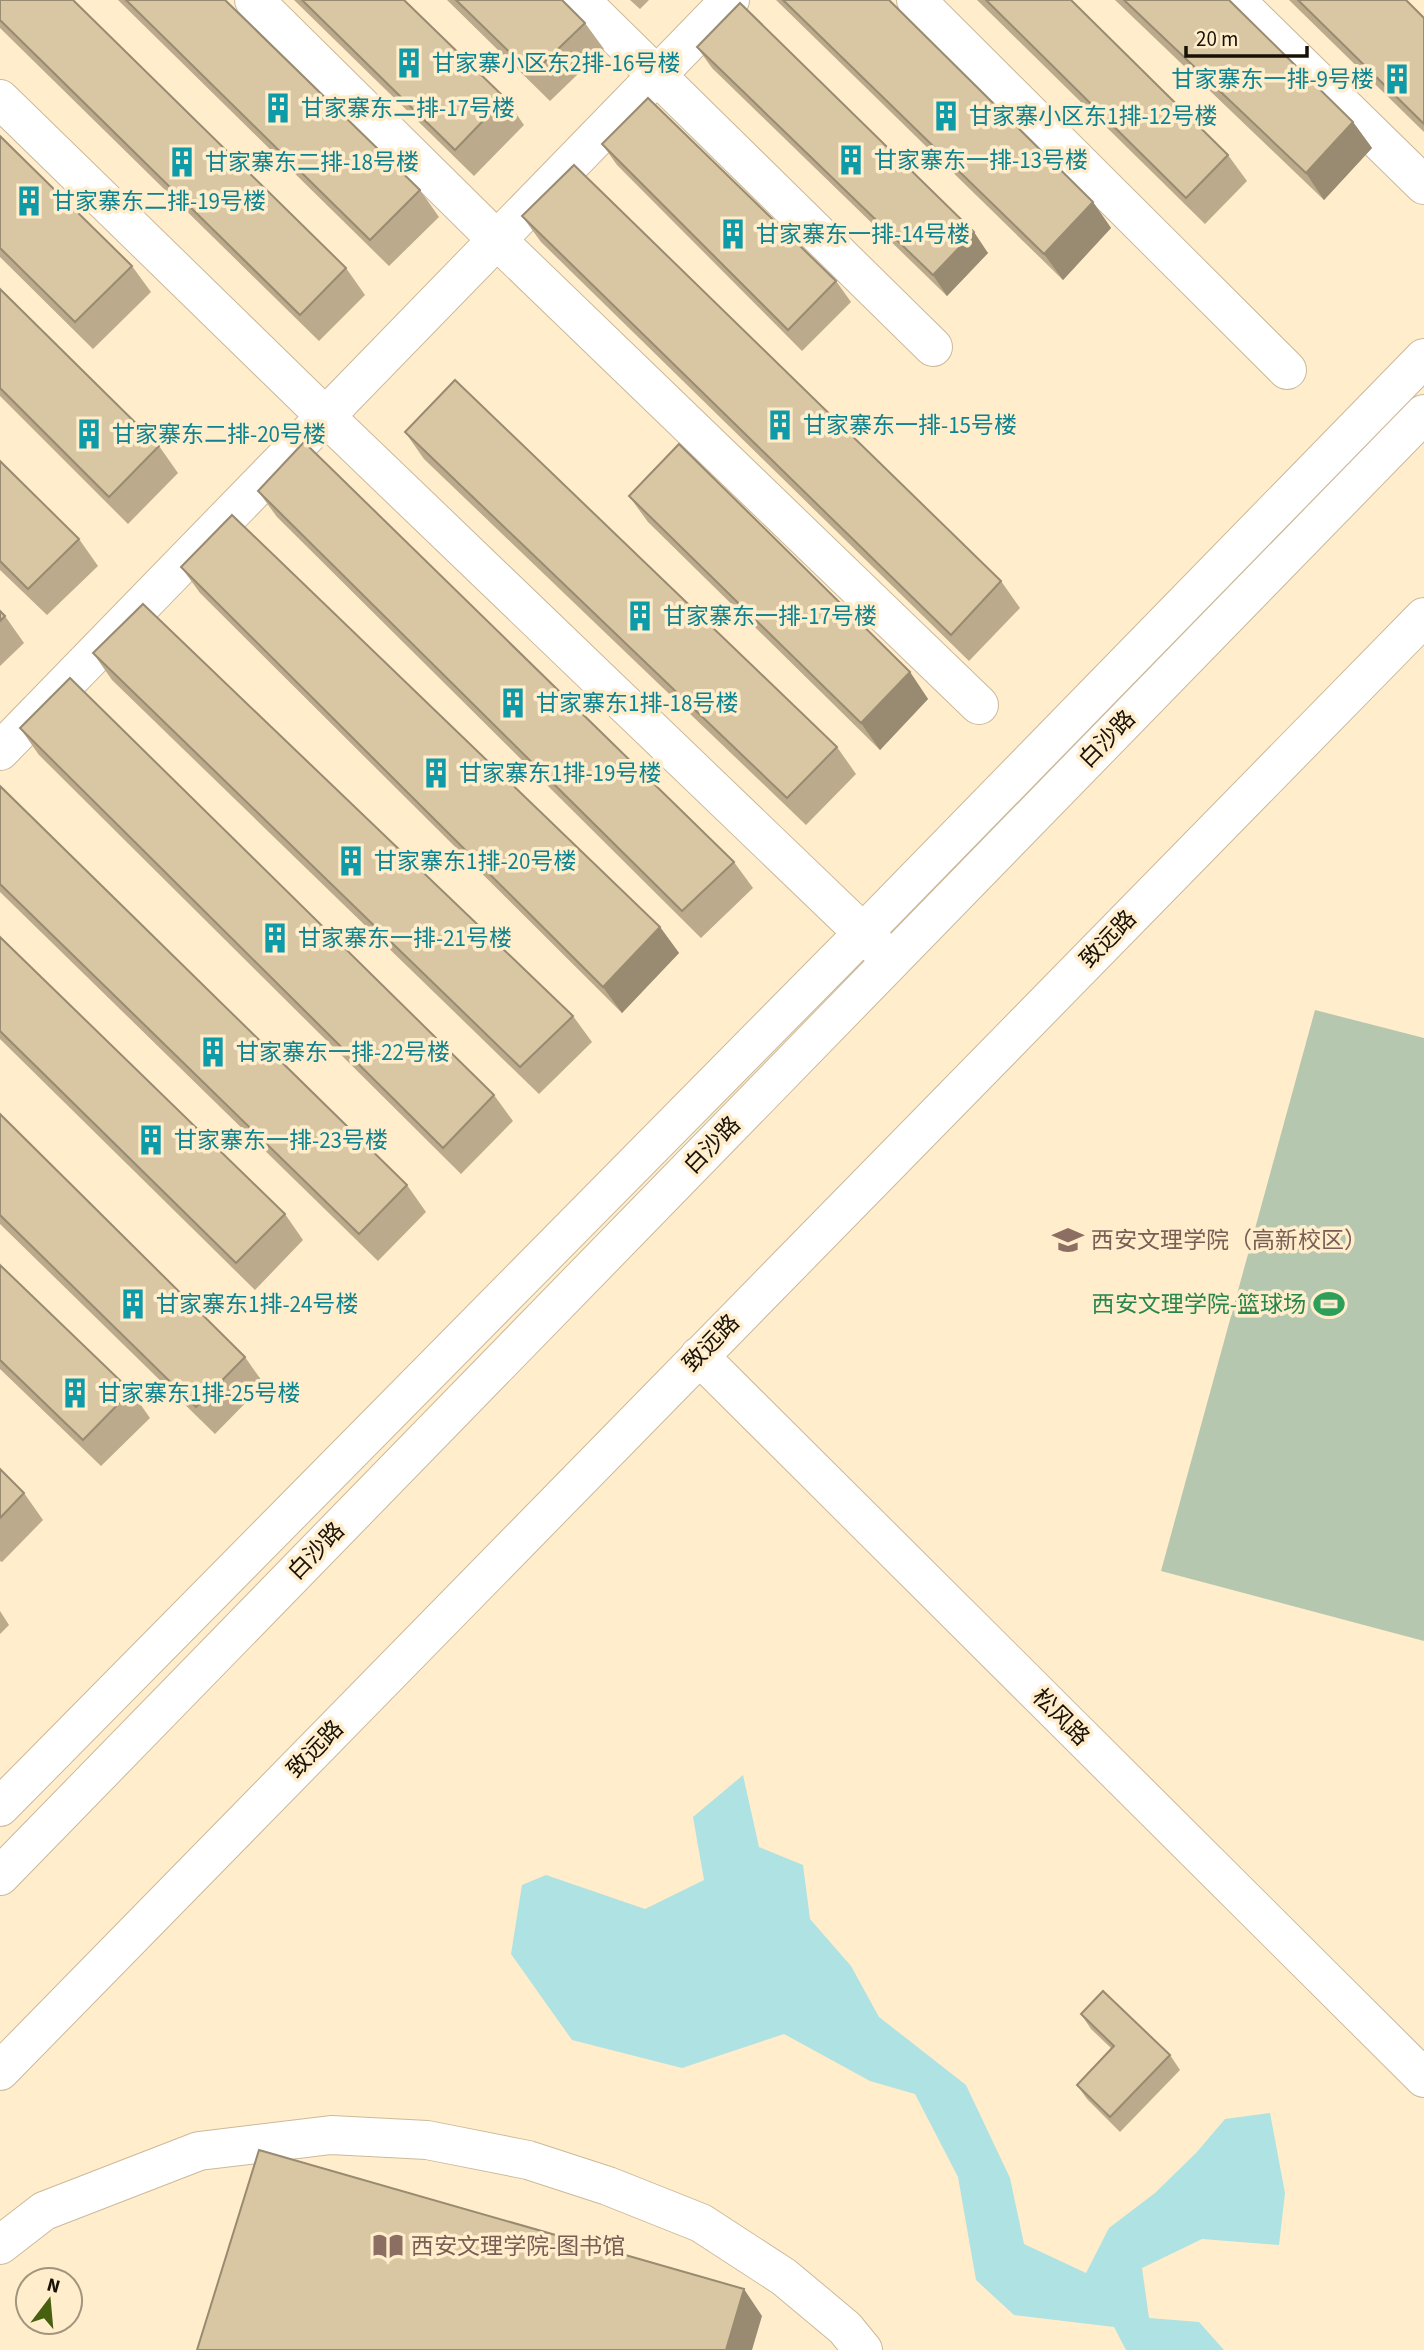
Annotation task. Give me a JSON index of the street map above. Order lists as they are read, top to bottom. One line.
{"streets":{"street":["白沙路","致远路","松风路"]},"crossings":[["致远路","松风路"]],"places":{"building":["甘家寨小区东2排-16号楼","甘家寨东一排-9号楼","甘家寨东二排-17号楼","甘家寨小区东1排-12号楼","甘家寨东一排-13号楼","甘家寨东二排-18号楼","甘家寨东二排-19号楼","甘家寨东一排-14号楼","甘家寨东一排-15号楼","甘家寨东二排-20号楼","甘家寨东一排-17号楼","甘家寨东1排-18号楼","甘家寨东1排-19号楼","甘家寨东1排-20号楼","甘家寨东一排-21号楼","甘家寨东一排-22号楼","甘家寨东一排-23号楼","甘家寨东1排-24号楼","甘家寨东1排-25号楼"],"school or university":["西安文理学院（高新校区）"],"sports":["西安文理学院-篮球场"],"library":["西安文理学院-图书馆"]},"scale_bar":"20 m","north":"top"}
